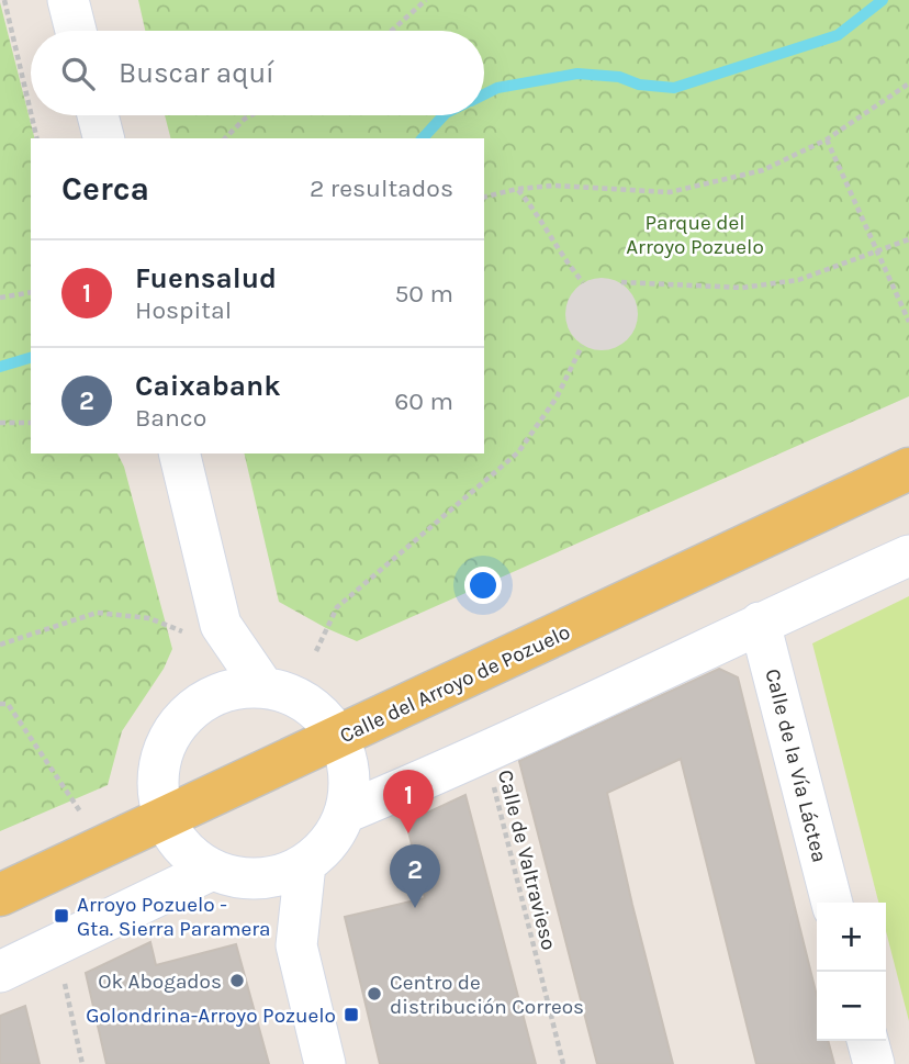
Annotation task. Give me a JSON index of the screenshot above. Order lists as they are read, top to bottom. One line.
{"streets":{"main road":["Calle del Arroyo de Pozuelo"],"street":["Calle de la Vía Láctea"],"path":["Calle de Valtravieso"]},"parks":["Parque del Arroyo Pozuelo"],"places":{"transit":["Arroyo Pozuelo - Gta. Sierra Paramera","Golondrina-Arroyo Pozuelo"],"other":["Ok Abogados","Centro de distribución Correos"]},"page":{"search":"Buscar aquí","heading":["Cerca","2 resultados"],"list":[{"mark":"1","name":"Fuensalud","note":"Hospital","value":"50 m"},{"mark":"2","name":"Caixabank","note":"Banco","value":"60 m"}],"pins":["1","2"],"map_buttons":["+","−"]}}
